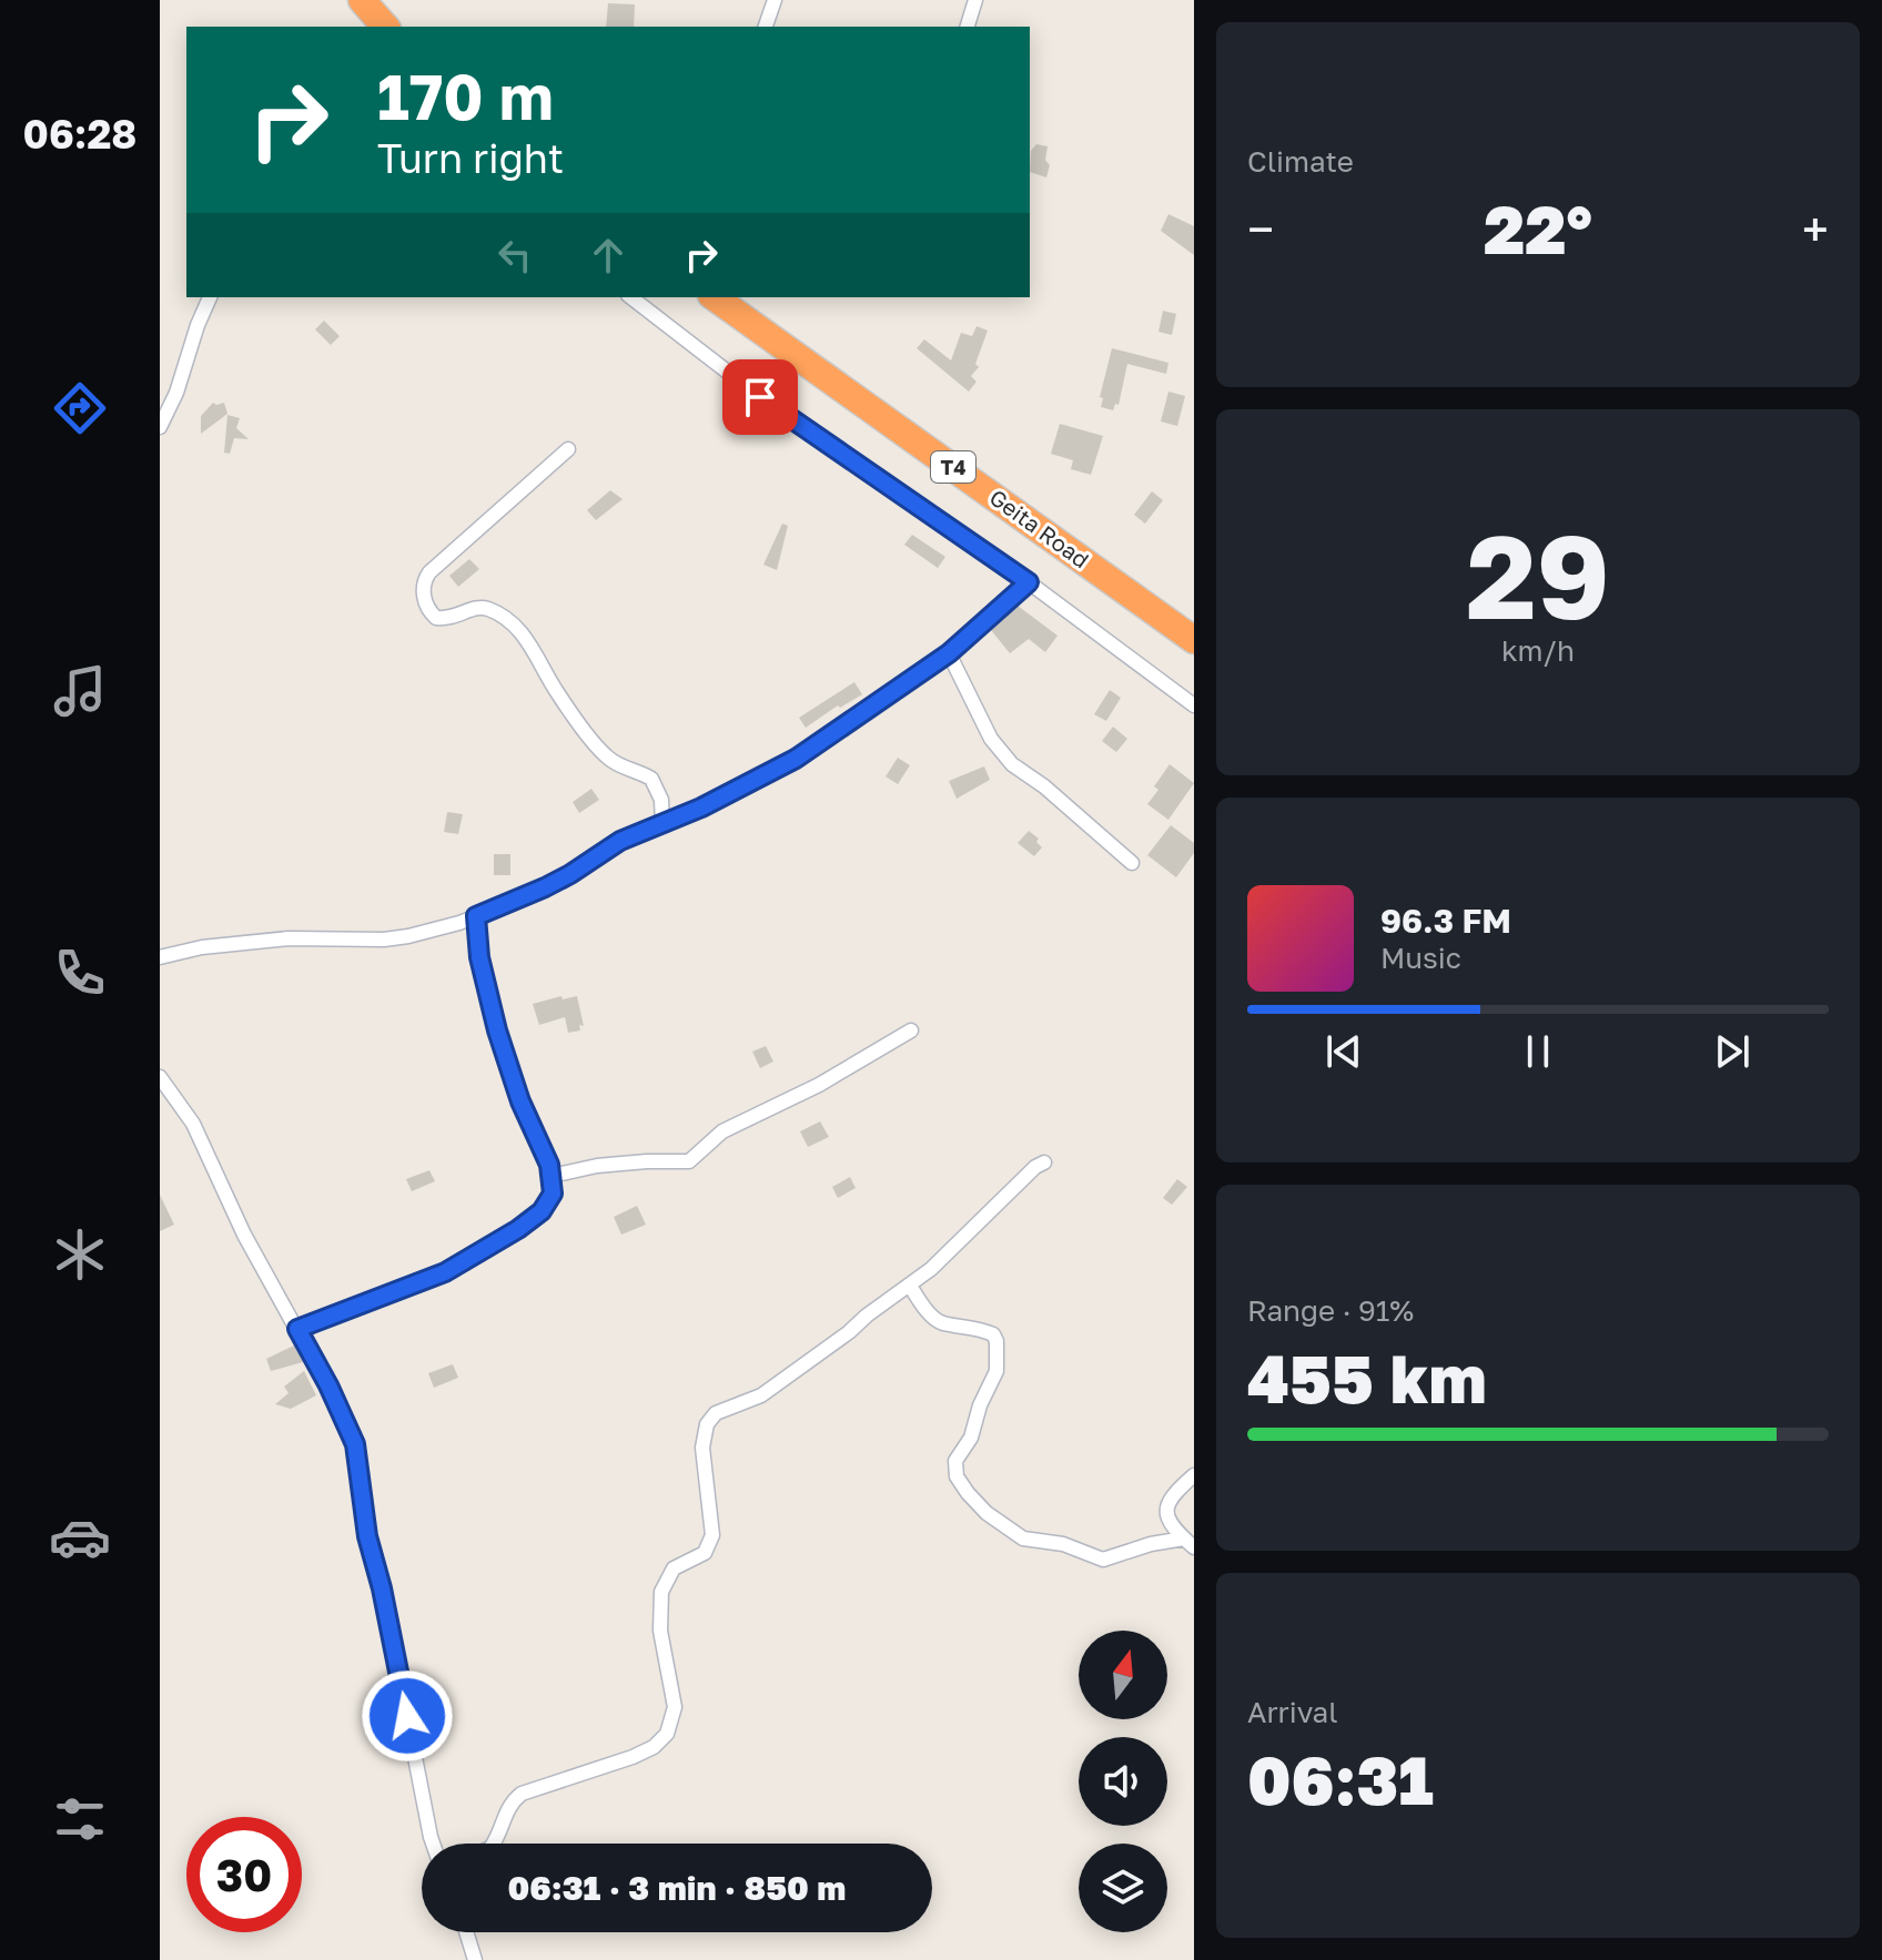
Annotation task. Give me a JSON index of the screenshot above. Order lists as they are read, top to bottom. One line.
{"streets":{"highway":["T4","Geita Road"]},"north":"top","page":{"tabs":"06:28","tile":["Climate",["29","km/h"],["Range · 91%","455 km"],["Arrival","06:31"]],"turn":["170 m","Turn right"],"heat":["−","22°","+"],"song":["96.3 FM","Music"],"limit":"30","trip":"06:31 · 3 min · 850 m"}}
